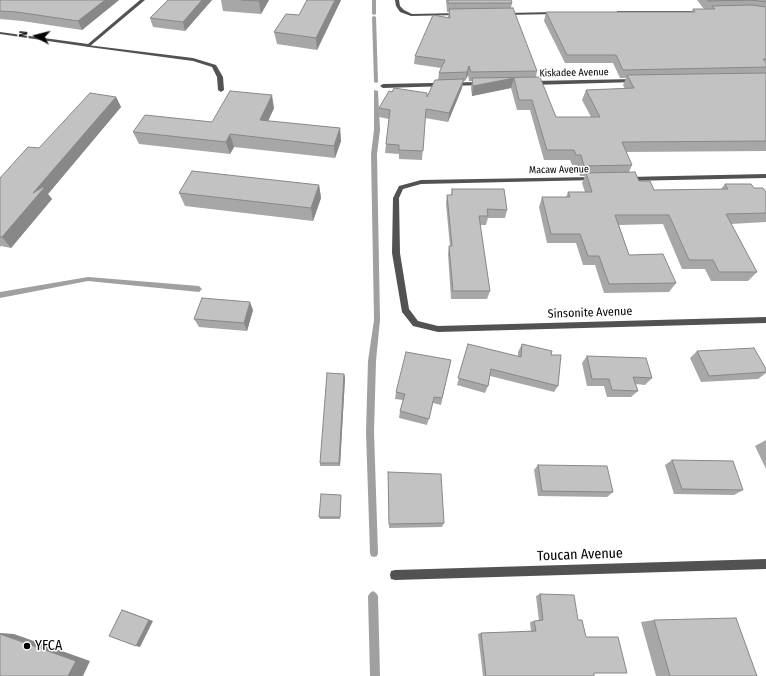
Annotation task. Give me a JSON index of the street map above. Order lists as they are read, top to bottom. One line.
{"streets":{"street":["Kiskadee Avenue","Macaw Avenue","Sinsonite Avenue","Toucan Avenue"]},"crossings":[["Macaw Avenue","Sinsonite Avenue"]],"places":["YFCA"],"north":"left"}
